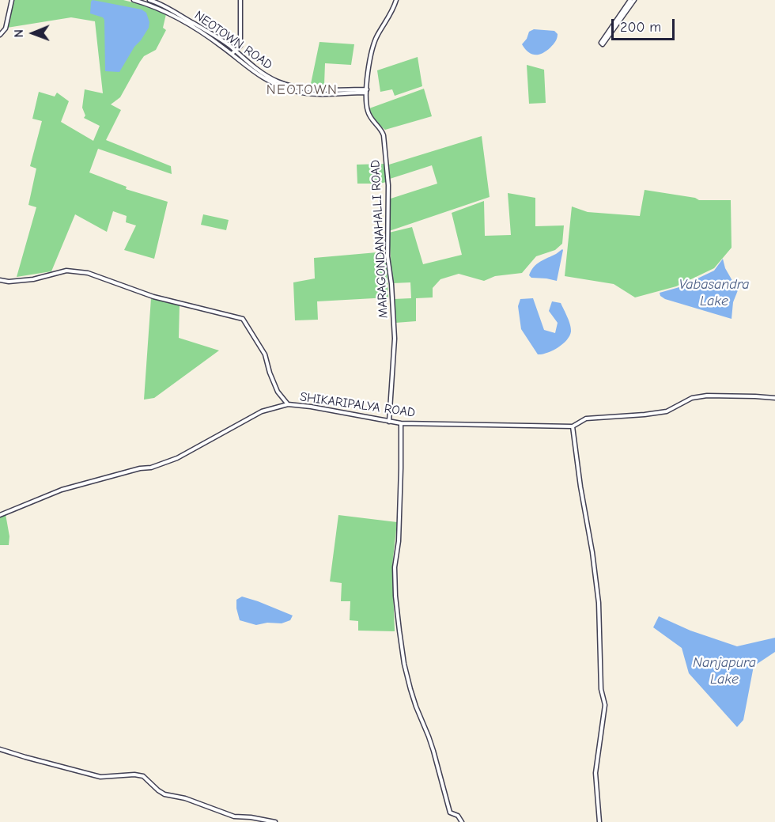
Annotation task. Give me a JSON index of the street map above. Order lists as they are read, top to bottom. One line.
{"streets":{"street":["NEOTOWN ROAD","MARAGONDANAHALLI ROAD","SHIKARIPALYA ROAD"]},"crossings":[["NEOTOWN ROAD","MARAGONDANAHALLI ROAD"],["MARAGONDANAHALLI ROAD","SHIKARIPALYA ROAD"]],"districts":["NEOTOWN"],"water":["Vabasandra Lake","Nanjapura Lake"],"scale_bar":"200 m","north":"left"}
